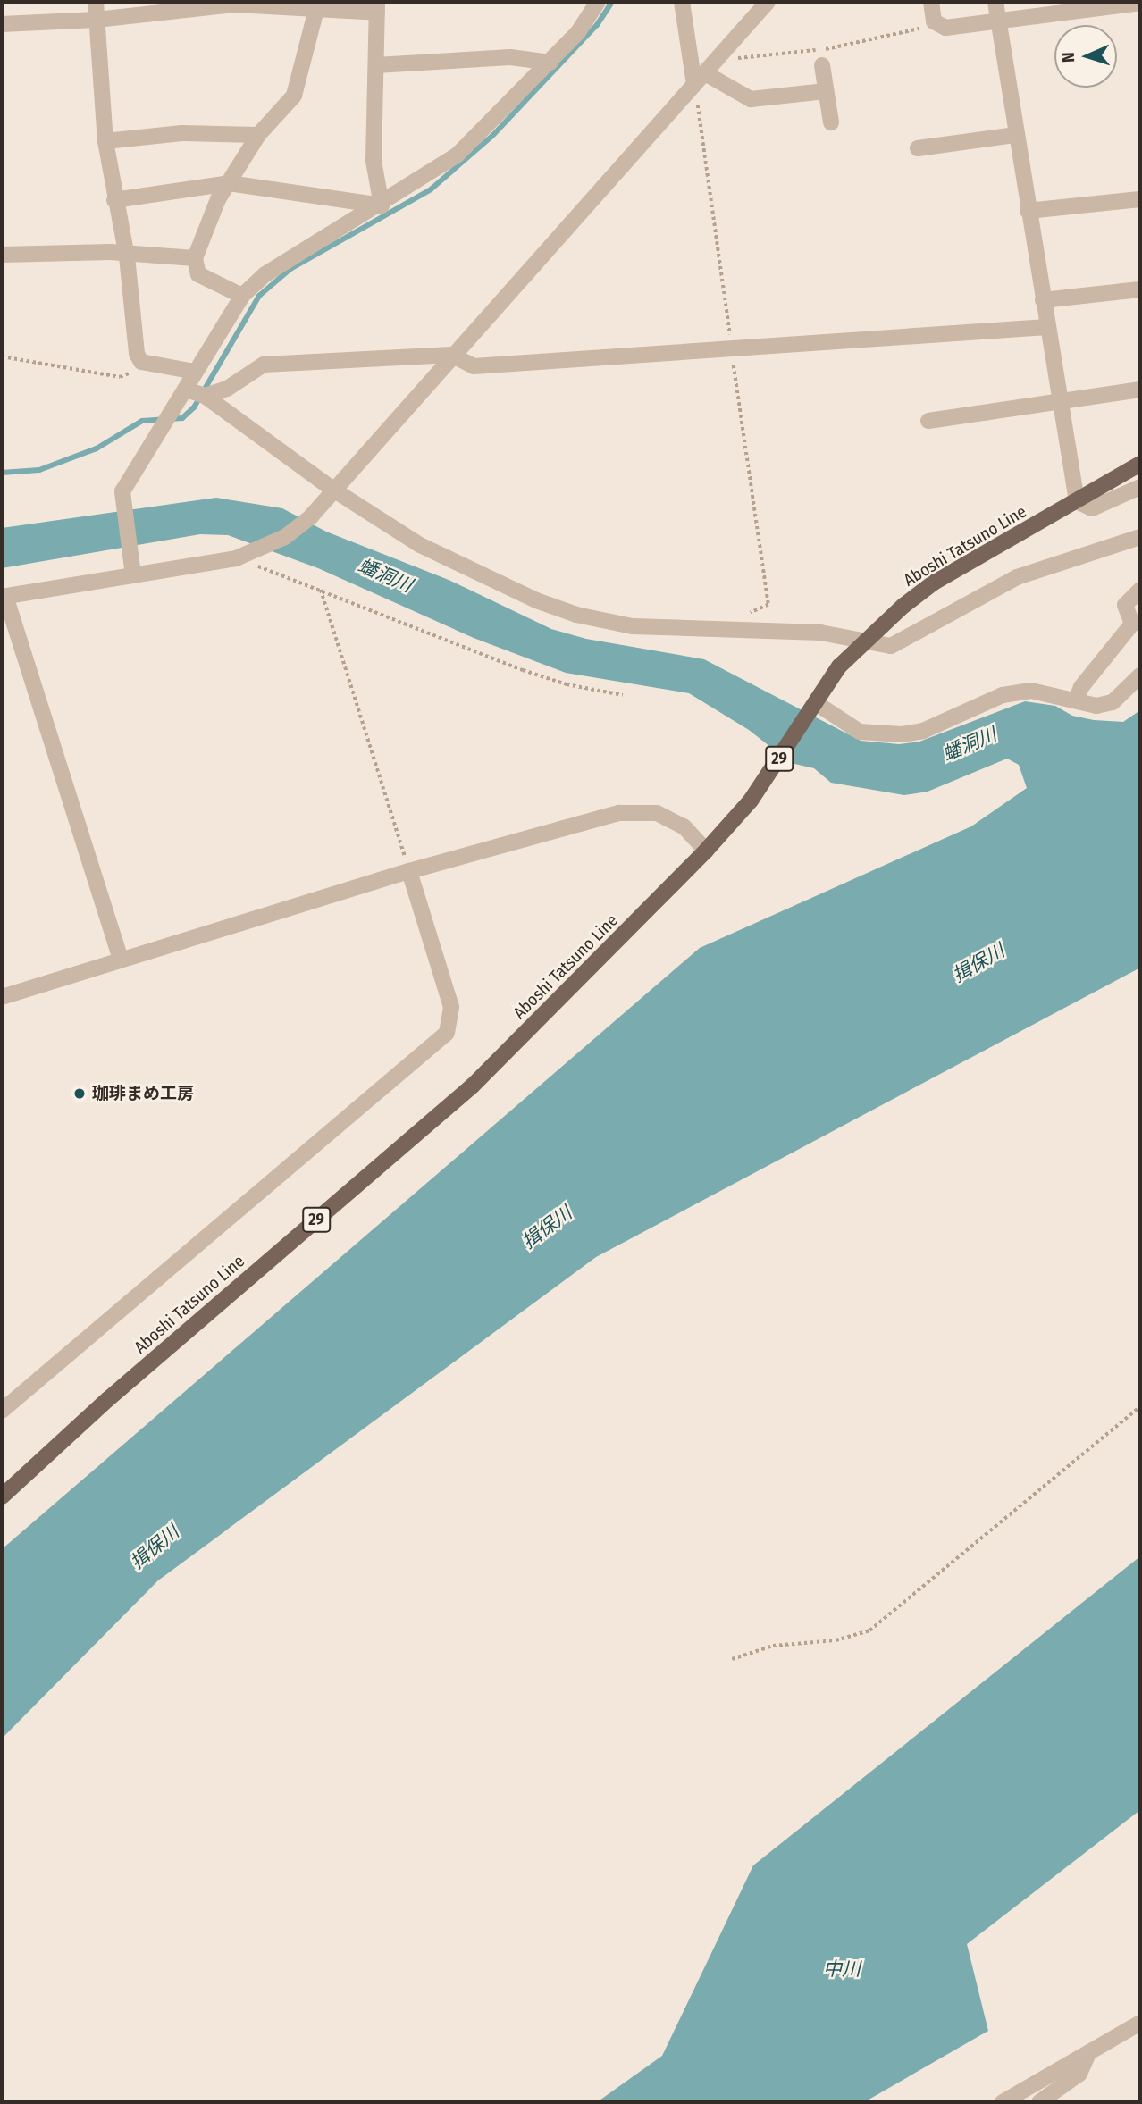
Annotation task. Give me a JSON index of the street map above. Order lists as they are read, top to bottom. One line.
{"streets":{"main road":["Aboshi Tatsuno Line","29"]},"water":["蟠洞川","揖保川","中川"],"places":["珈琲まめ工房"],"north":"left"}
